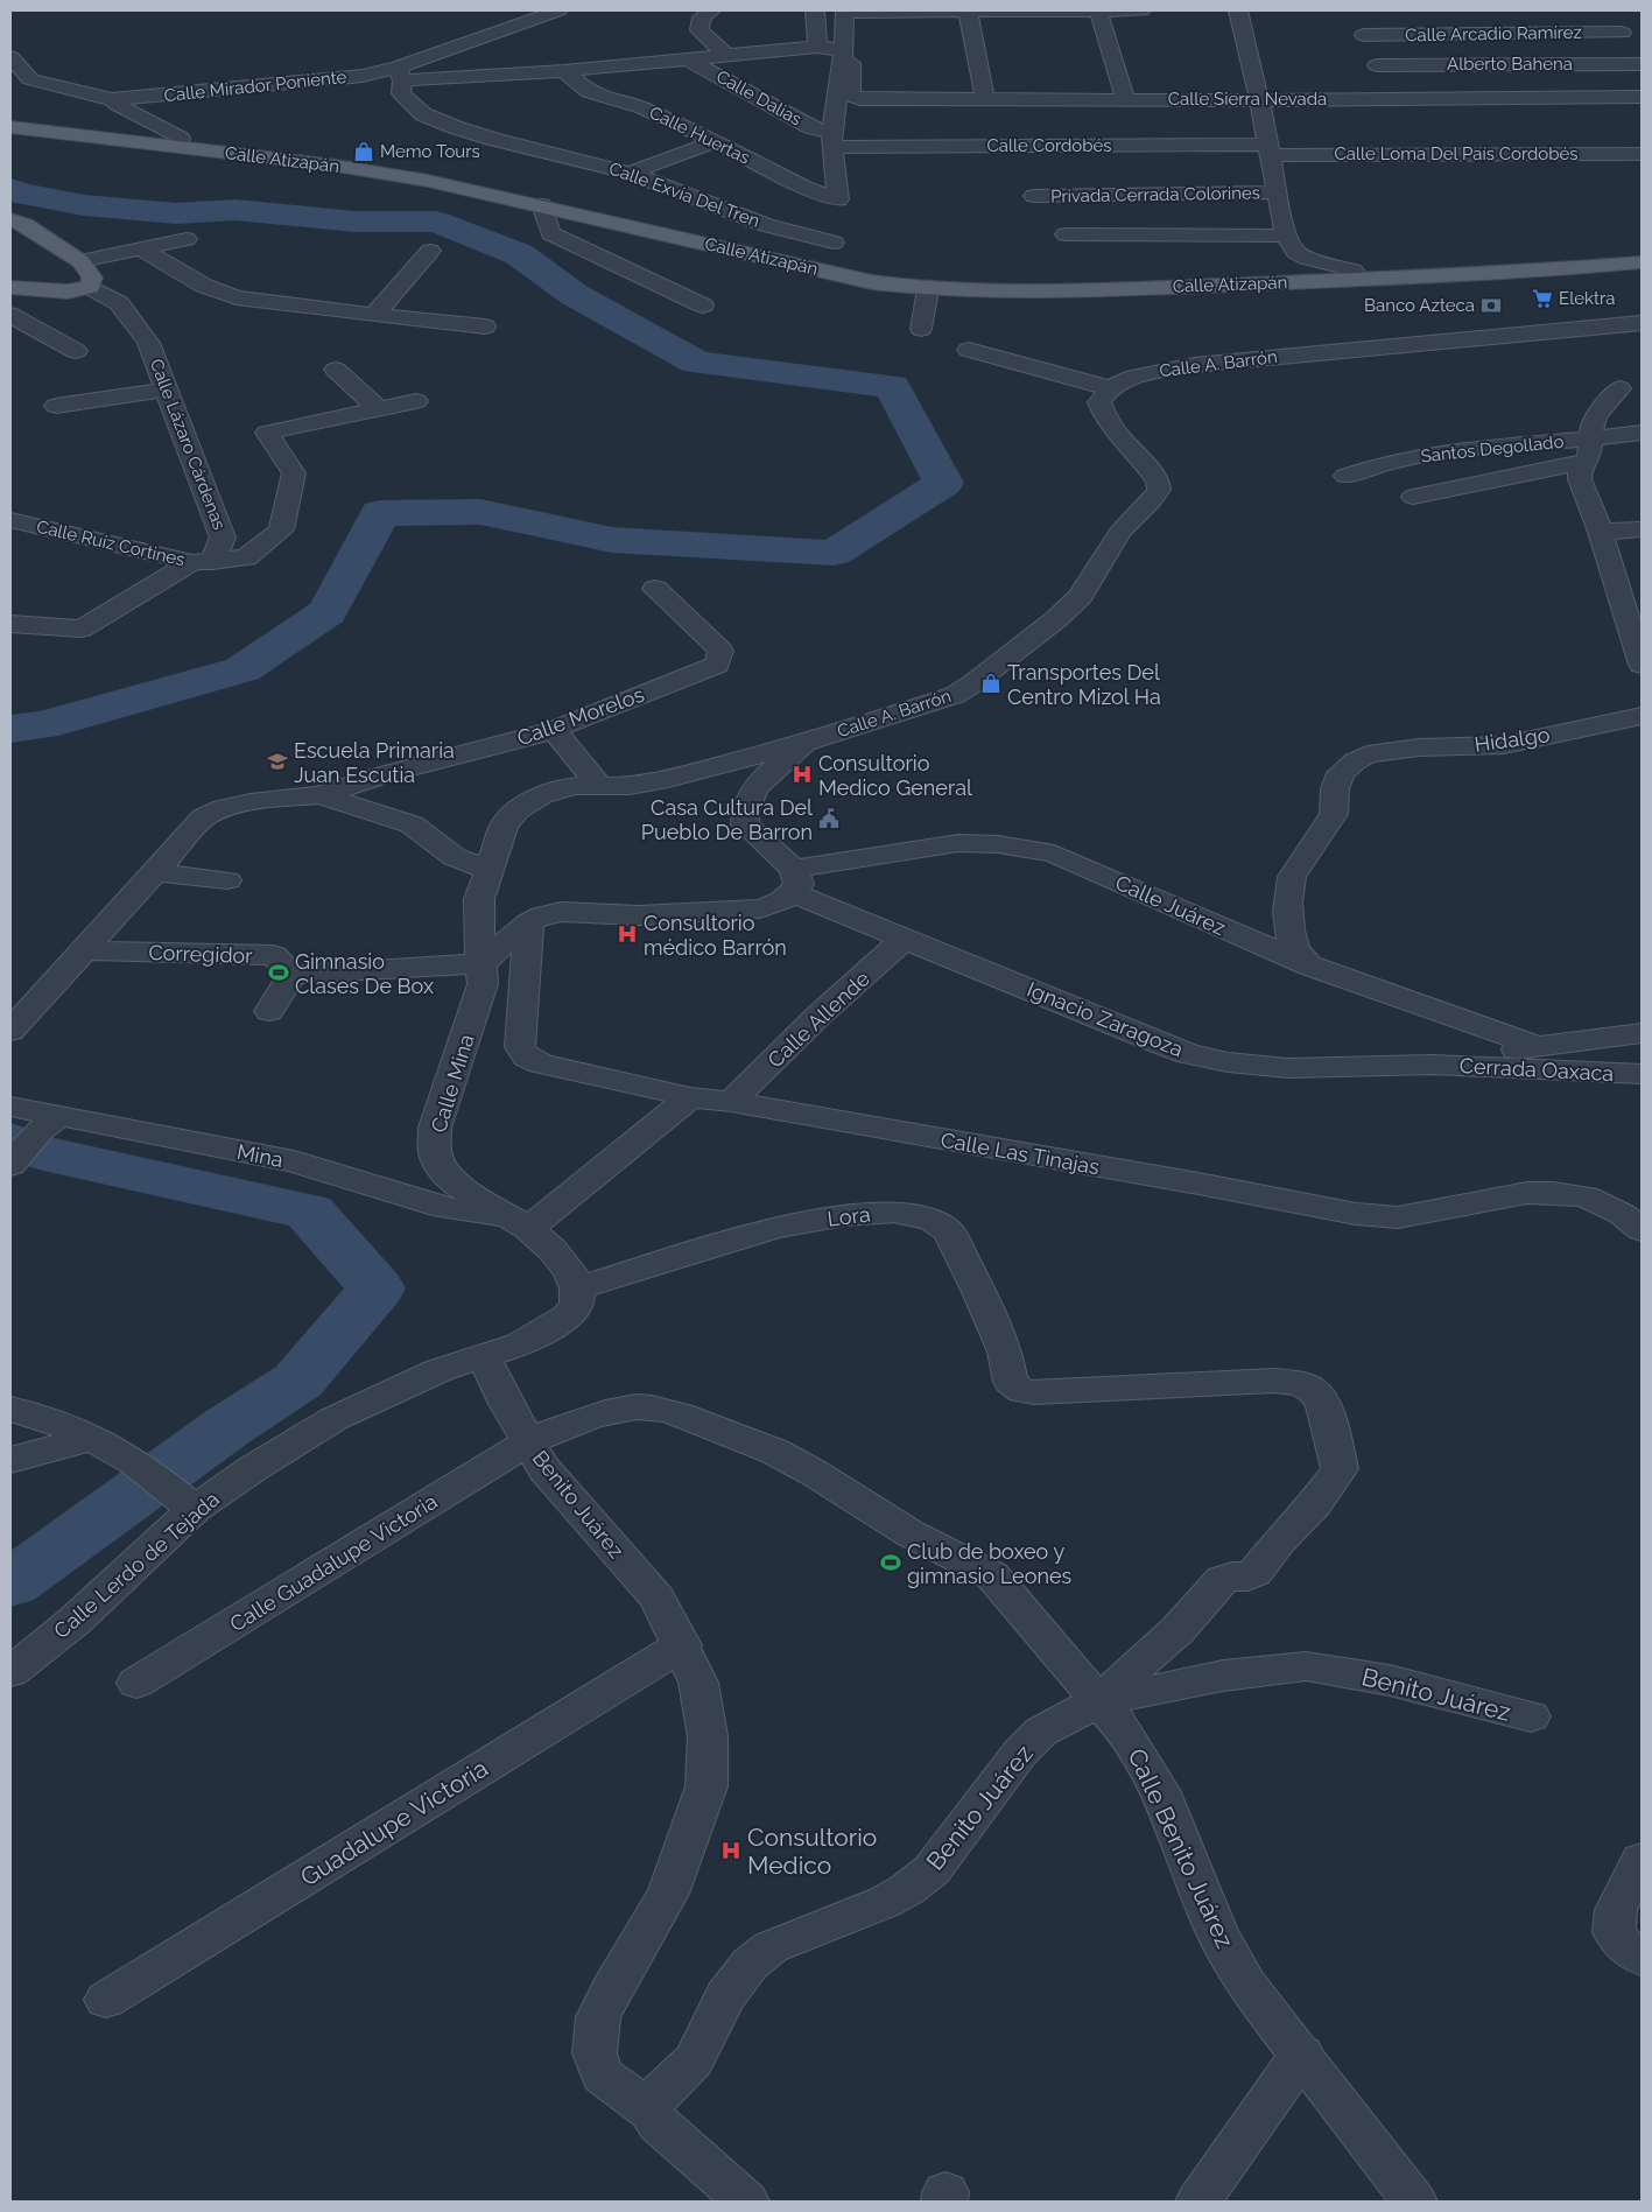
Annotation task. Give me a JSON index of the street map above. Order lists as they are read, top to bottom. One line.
{"streets":{"main road":["Calle Atizapán"],"street":["Calle Arcadio Ramírez","Alberto Bahena","Calle Mirador Poniente","Calle Dalias","Calle Sierra Nevada","Calle Huertas","Calle Cordobés","Calle Loma Del País Cordobés","Calle Exvía Del Tren","Privada Cerrada Colorines","Calle A. Barrón","Calle Lázaro Cárdenas","Santos Degollado","Calle Ruíz Cortines","Calle Morelos","Hidalgo","Calle Juárez","Corregidor","Calle Allende","Ignacio Zaragoza","Cerrada Oaxaca","Calle Mina","Calle Las Tinajas","Mina","Lora","Benito Juárez","Calle Guadalupe Victoria","Calle Lerdo de Tejada","Guadalupe Victoria","Calle Benito Juárez"]},"crossings":[["Calle Arcadio Ramírez","Alberto Bahena"],["Calle Mirador Poniente","Calle Exvía Del Tren"],["Calle Dalias","Calle Huertas"],["Calle Dalias","Calle Cordobés"],["Calle Huertas","Calle Cordobés"],["Calle Cordobés","Calle Loma Del País Cordobés"],["Calle Lázaro Cárdenas","Calle Ruíz Cortines"],["Hidalgo","Calle Juárez"],["Calle Juárez","Ignacio Zaragoza"],["Calle Allende","Ignacio Zaragoza"],["Calle Allende","Calle Las Tinajas"],["Ignacio Zaragoza","Cerrada Oaxaca"],["Calle Mina","Mina"],["Calle Mina","Lora"],["Lora","Benito Juárez"],["Lora","Calle Benito Juárez"],["Benito Juárez","Calle Guadalupe Victoria"],["Benito Juárez","Calle Lerdo de Tejada"],["Benito Juárez","Guadalupe Victoria"],["Benito Juárez","Calle Benito Juárez"],["Calle Guadalupe Victoria","Calle Benito Juárez"]],"places":{"shop":["Memo Tours","Transportes Del Centro Mizol Ha"],"supermarket":["Elektra"],"bank":["Banco Azteca"],"school or university":["Escuela Primaria Juan Escutia"],"hospital":["Consultorio Medico General","Consultorio médico Barrón","Consultorio Medico"],"public building":["Casa Cultura Del Pueblo De Barron"],"sports":["Gimnasio Clases De Box","Club de boxeo y gimnasio Leones"]}}
